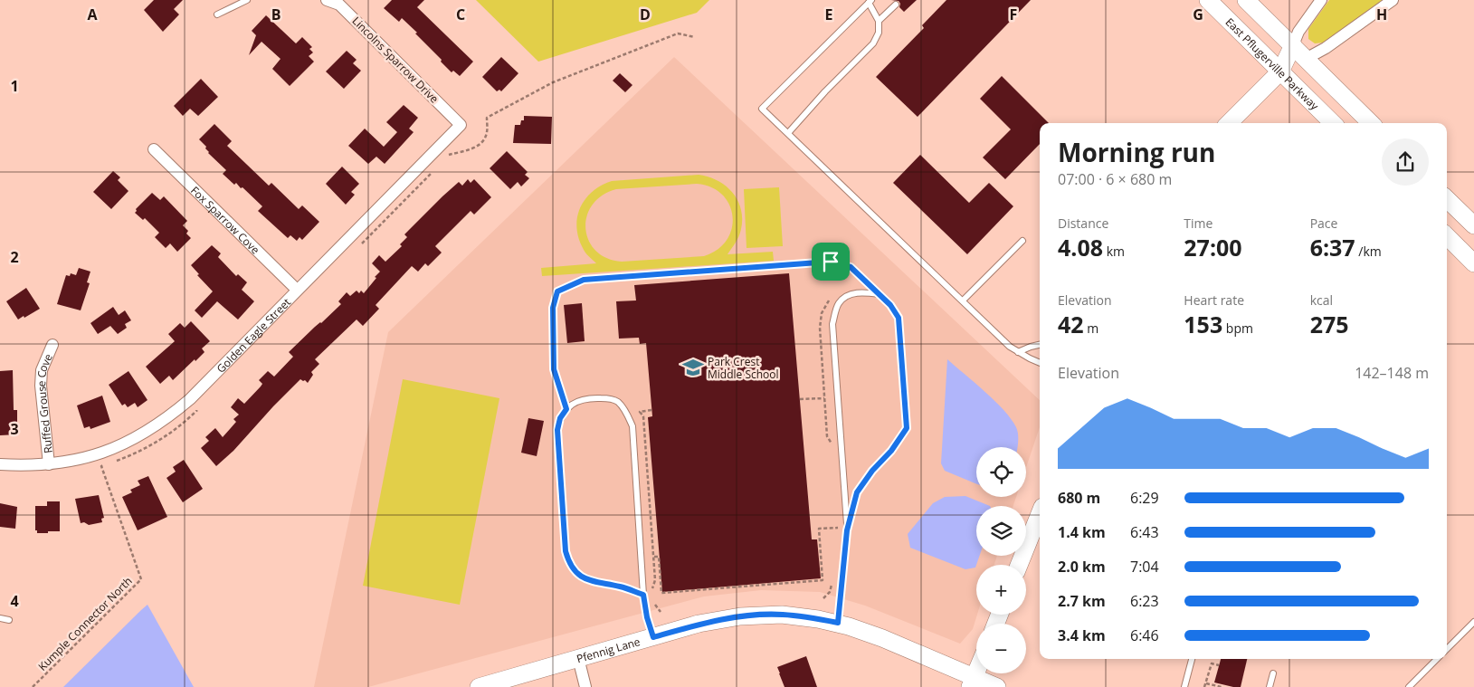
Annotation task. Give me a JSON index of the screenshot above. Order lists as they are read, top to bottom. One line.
{"streets":{"street":["Lincolns Sparrow Drive","East Pflugerville Parkway","Fox Sparrow Cove","Golden Eagle Street","Ruffed Grouse Cove","Pfennig Lane"],"path":["Kumple Connector North"]},"crossings":[["Lincolns Sparrow Drive","Golden Eagle Street"],["Fox Sparrow Cove","Golden Eagle Street"],["Golden Eagle Street","Ruffed Grouse Cove"]],"places":{"school or university":["Park Crest Middle School"]},"page":{"heading":["Morning run","07:00 · 6 × 680 m"],"stats":[["Distance","4.08 km"],["Time","27:00"],["Pace","6:37 /km"],["Elevation","42 m"],["Heart rate","153 bpm"],["kcal","275"]],"chart":["Elevation","142–148 m"],"map_buttons":["+","−"],"list":[{"name":"680 m","note":"6:29"},{"name":"1.4 km","note":"6:43"},{"name":"2.0 km","note":"7:04"},{"name":"2.7 km","note":"6:23"},{"name":"3.4 km","note":"6:46"}]},"grid":{"columns":["A","B","C","D","E","F","G","H"],"rows":["1","2","3","4"]}}
